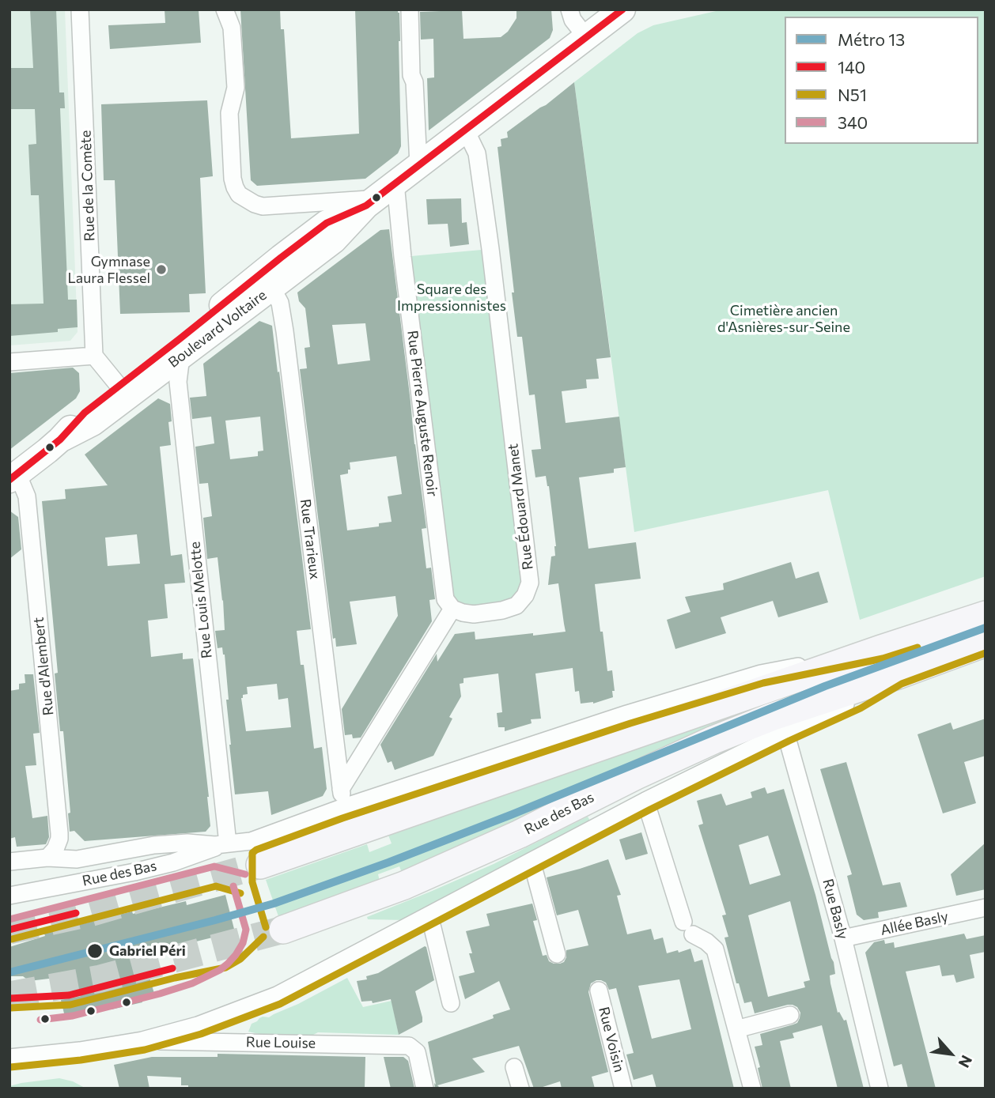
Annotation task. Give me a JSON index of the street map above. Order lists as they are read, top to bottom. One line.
{"streets":{"main road":["Boulevard Voltaire","Rue des Bas"],"street":["Rue de la Comète","Rue Pierre Auguste Renoir","Rue Édouard Manet","Rue Trarieux","Rue Louis Melotte","Rue d'Alembert","Rue Basly","Allée Basly","Rue Voisin","Rue Louise"]},"crossings":[["Boulevard Voltaire","Rue Pierre Auguste Renoir"],["Boulevard Voltaire","Rue Édouard Manet"],["Boulevard Voltaire","Rue Trarieux"],["Boulevard Voltaire","Rue Louis Melotte"],["Boulevard Voltaire","Rue d'Alembert"],["Rue Pierre Auguste Renoir","Rue Édouard Manet"],["Rue Trarieux","Rue des Bas"],["Rue Louis Melotte","Rue des Bas"],["Rue d'Alembert","Rue des Bas"],["Rue des Bas","Rue Basly"],["Rue des Bas","Rue Louise"],["Rue Basly","Allée Basly"]],"parks":["Square des Impressionnistes","Cimetière ancien d'Asnières-sur-Seine"],"places":["Gymnase Laura Flessel","Gabriel Péri"],"lines":["transit line 140","metro line 13","transit line N51","transit line 340"],"legend":["Métro 13","140","N51","340"],"north":"bottom right"}
